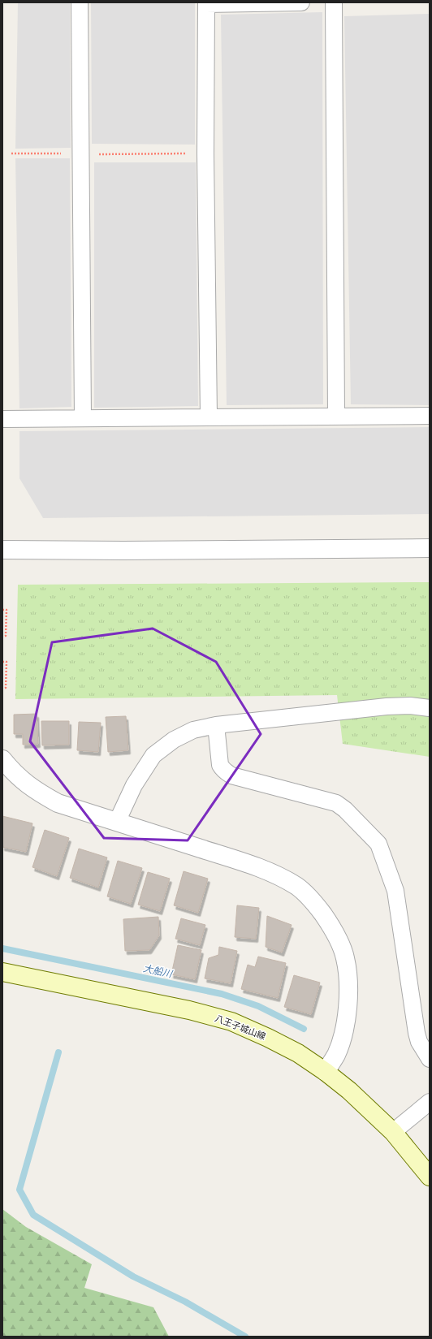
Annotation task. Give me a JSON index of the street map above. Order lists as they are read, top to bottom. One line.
{"streets":{"main road":["八王子城山線"]},"water":["大船川"]}
